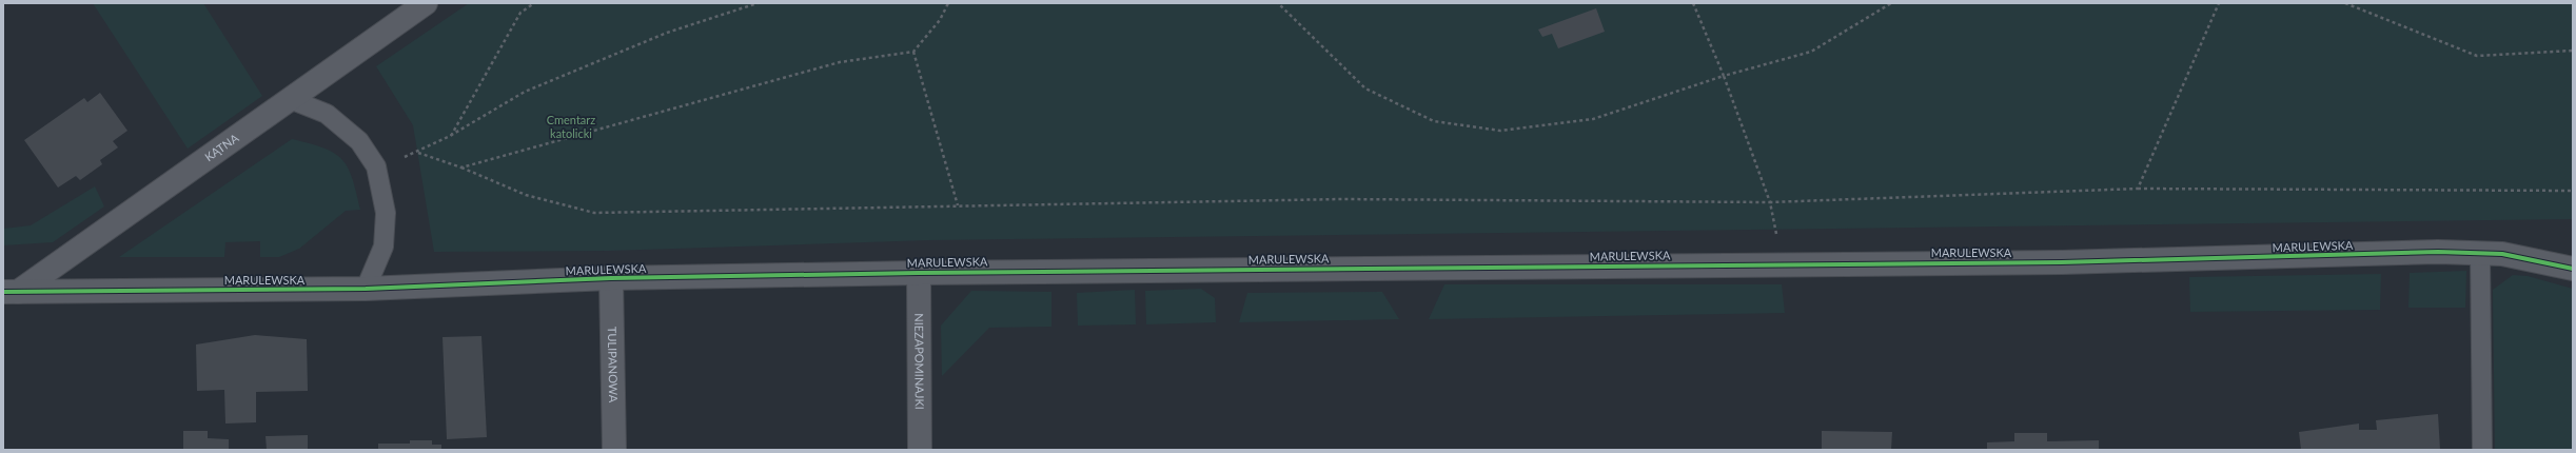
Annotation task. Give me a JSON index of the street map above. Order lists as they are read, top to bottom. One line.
{"streets":{"street":["KĄTNA","MARULEWSKA","NIEZAPOMINAJKI","TULIPANOWA"]},"crossings":[["KĄTNA","MARULEWSKA"],["MARULEWSKA","NIEZAPOMINAJKI"],["MARULEWSKA","TULIPANOWA"]],"parks":["Cmentarz katolicki"]}
